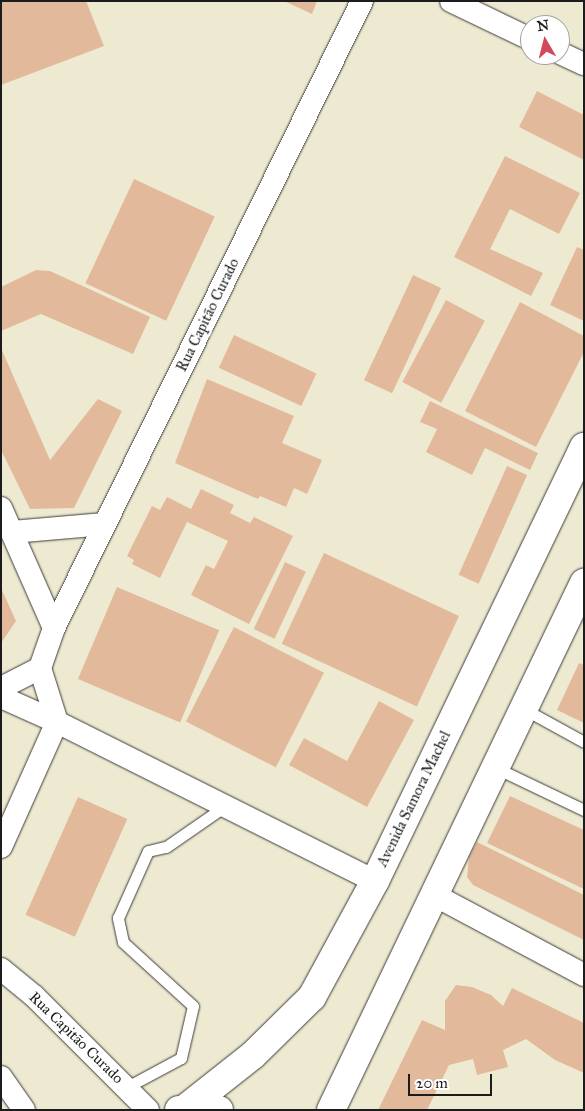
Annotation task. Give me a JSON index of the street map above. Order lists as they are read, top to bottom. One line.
{"streets":{"street":["Rua Capitão Curado","Avenida Samora Machel"]},"scale_bar":"20 m","north":"top"}
